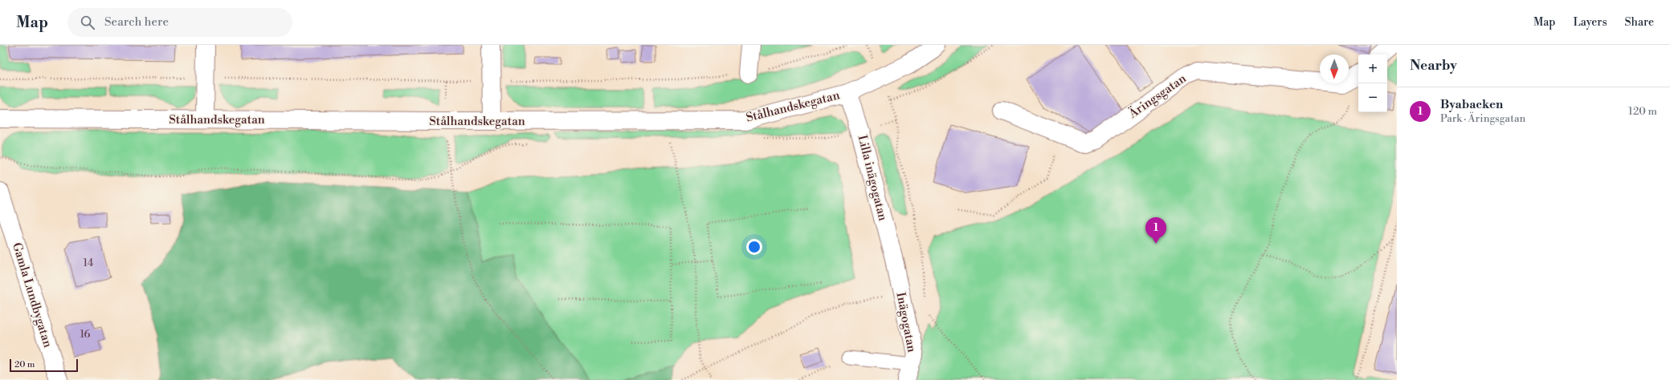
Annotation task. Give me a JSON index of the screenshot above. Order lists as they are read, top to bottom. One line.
{"streets":{"street":["Äringsgatan","Stålhandskegatan","Lilla inägogatan","Gamla Lundbygatan","Inägogatan"]},"crossings":[["Stålhandskegatan","Lilla inägogatan"],["Lilla inägogatan","Inägogatan"]],"house_numbers":["14","16"],"scale_bar":"20 m","north":"bottom","page":{"header":"Map","search":"Search here","nav":["Map","Layers","Share"],"heading":"Nearby","map_buttons":["+","−"],"list":[{"mark":"1","name":"Byabacken","note":"Park · Äringsgatan","value":"120 m"}],"pins":"1","scale":"20 m"}}
